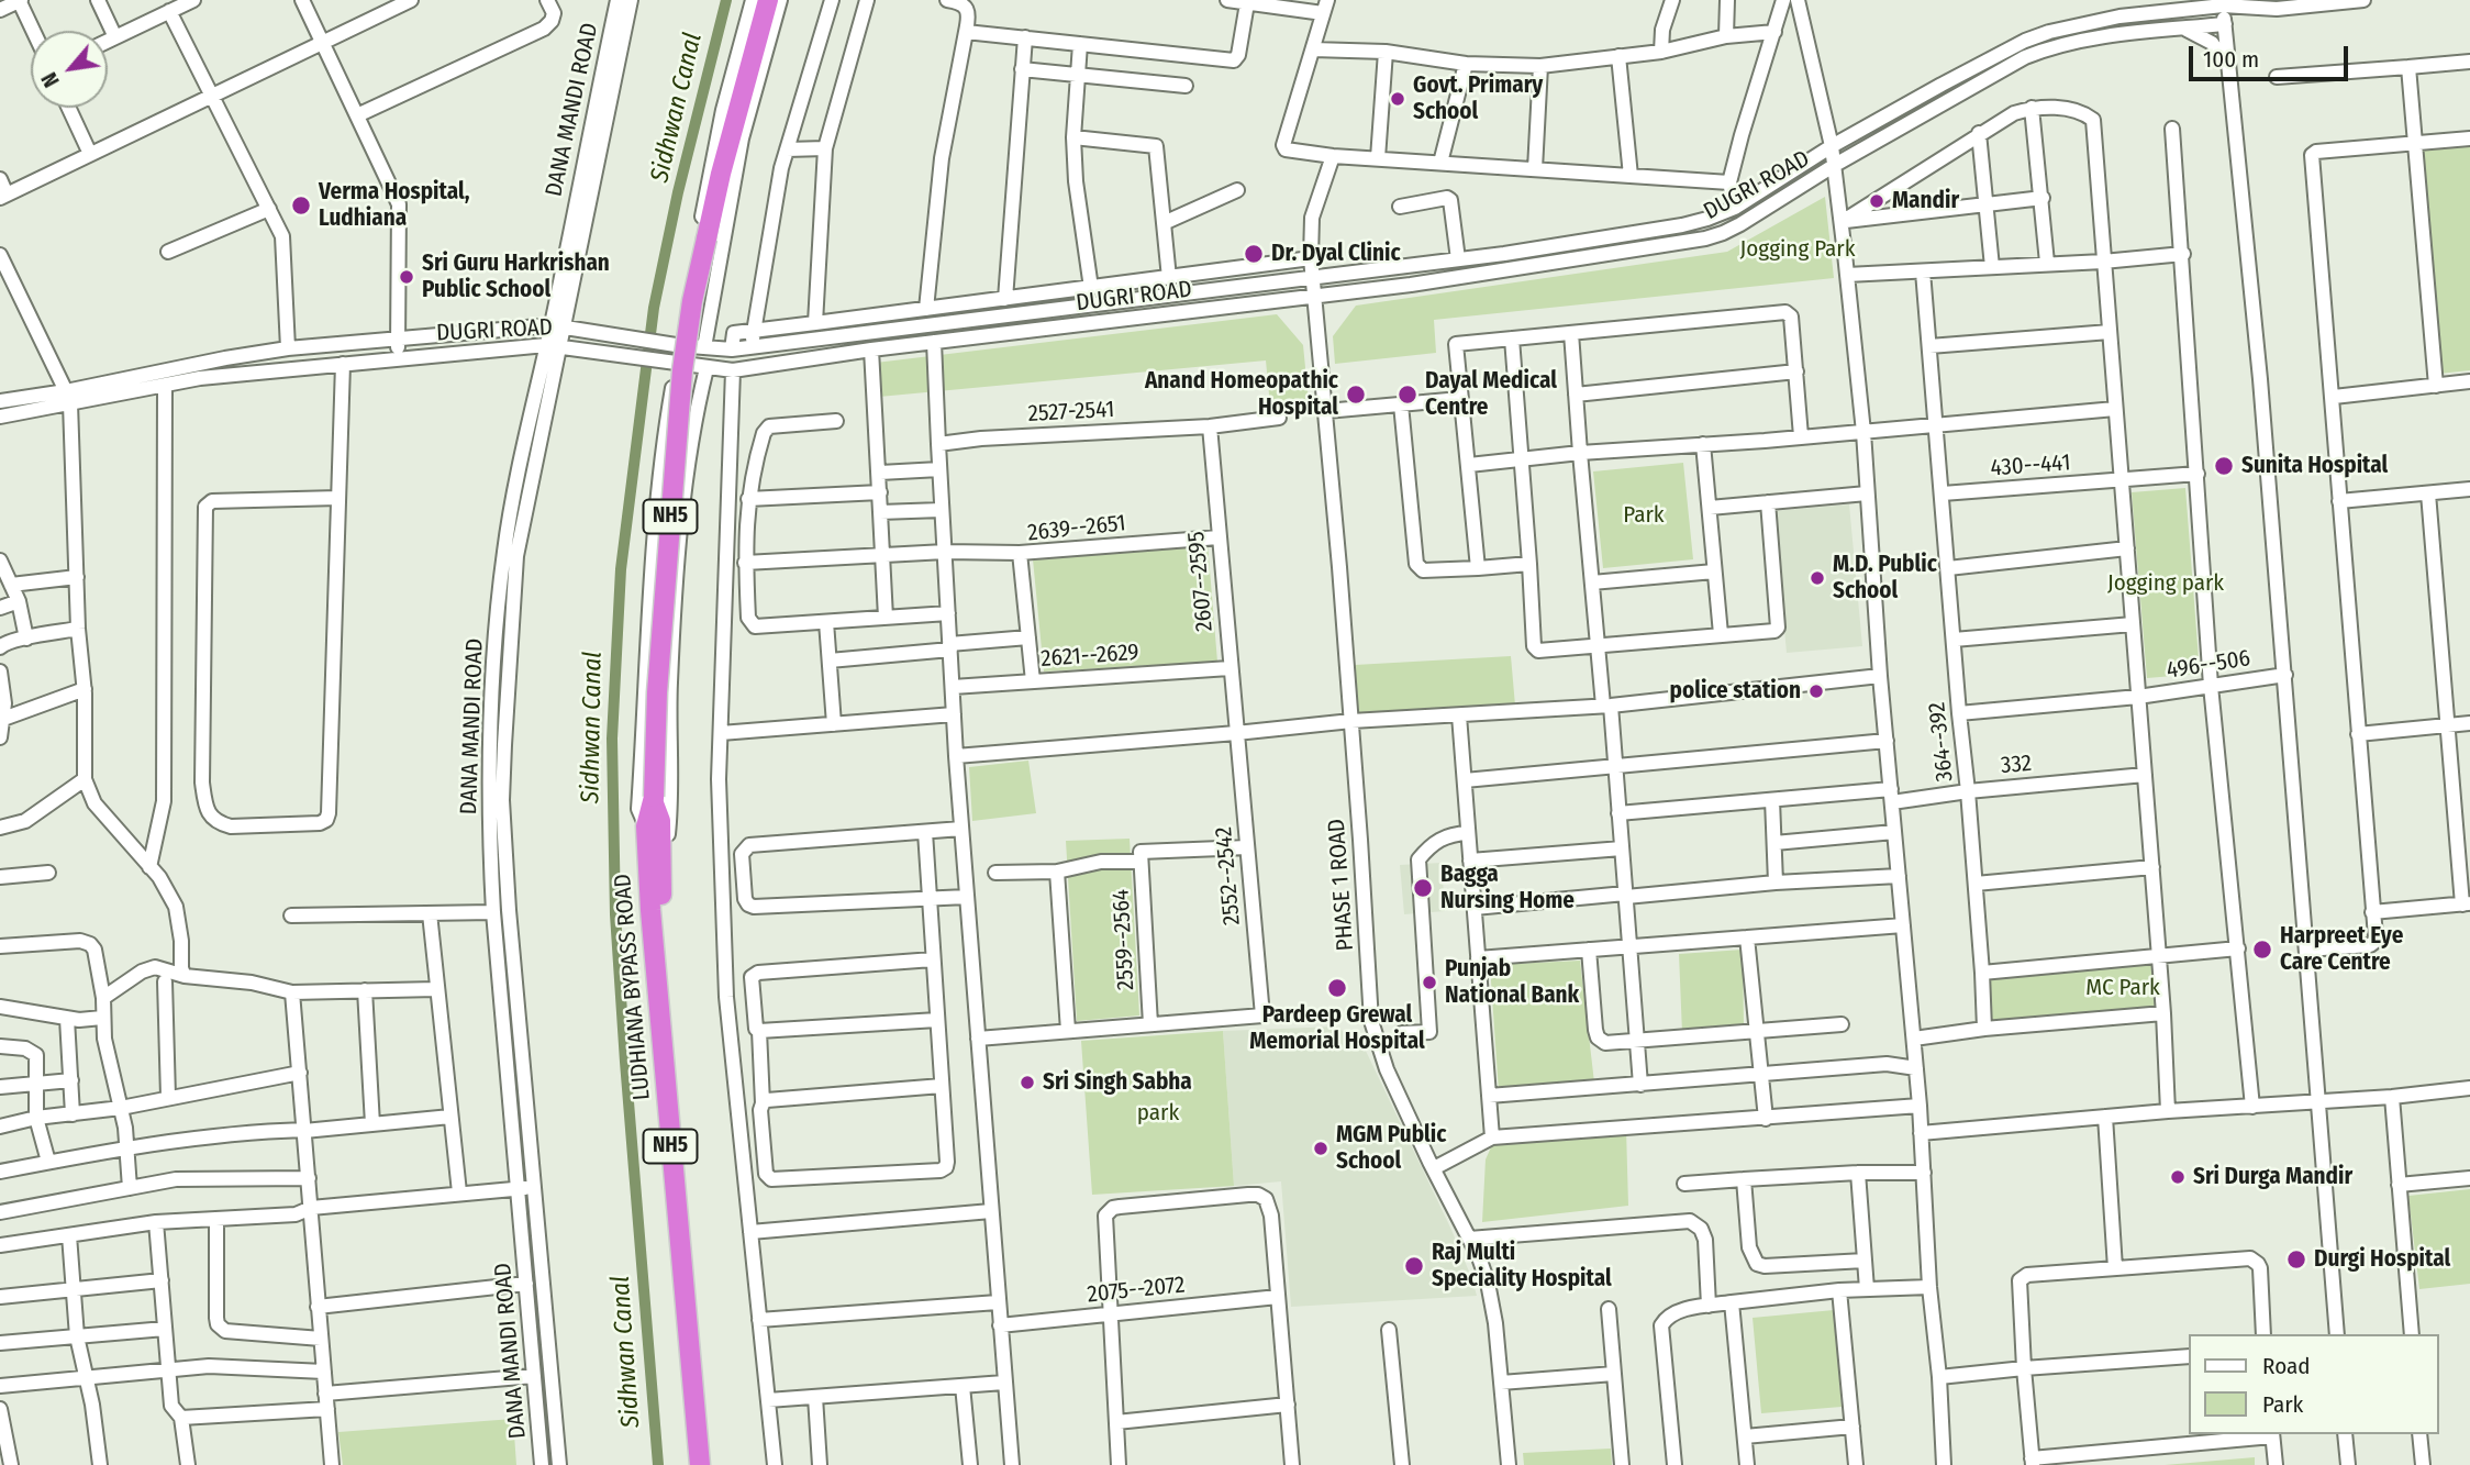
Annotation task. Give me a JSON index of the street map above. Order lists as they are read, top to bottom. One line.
{"streets":{"highway":["NH5","LUDHIANA BYPASS ROAD"],"street":["DANA MANDI ROAD","DUGRI ROAD","2527-2541","430--441","2639--2651","2607--2595","2621--2629","496--506","364--392","332","2552--2542","PHASE 1 ROAD","2559--2564","2075--2072"]},"crossings":[["DANA MANDI ROAD","DUGRI ROAD"],["DUGRI ROAD","PHASE 1 ROAD"],["2527-2541","2607--2595"],["430--441","364--392"],["NH5","LUDHIANA BYPASS ROAD"],["2639--2651","2607--2595"],["2639--2651","2621--2629"],["2607--2595","2621--2629"],["2607--2595","2552--2542"],["496--506","364--392"],["364--392","332"],["2552--2542","2559--2564"]],"water":["Sidhwan Canal"],"parks":["Jogging Park","Park","Jogging park","MC Park","park"],"places":["Govt. Primary School","Mandir","Verma Hospital, Ludhiana","Dr. Dyal Clinic","Sri Guru Harkrishan Public School","Anand Homeopathic Hospital","Dayal Medical Centre","Sunita Hospital","M.D. Public School","police station","Bagga Nursing Home","Harpreet Eye Care Centre","Punjab National Bank","Pardeep Grewal Memorial Hospital","Sri Singh Sabha","MGM Public School","Sri Durga Mandir","Durgi Hospital","Raj Multi Speciality Hospital"],"legend":["Road","Park"],"scale_bar":"100 m","north":"bottom left"}
